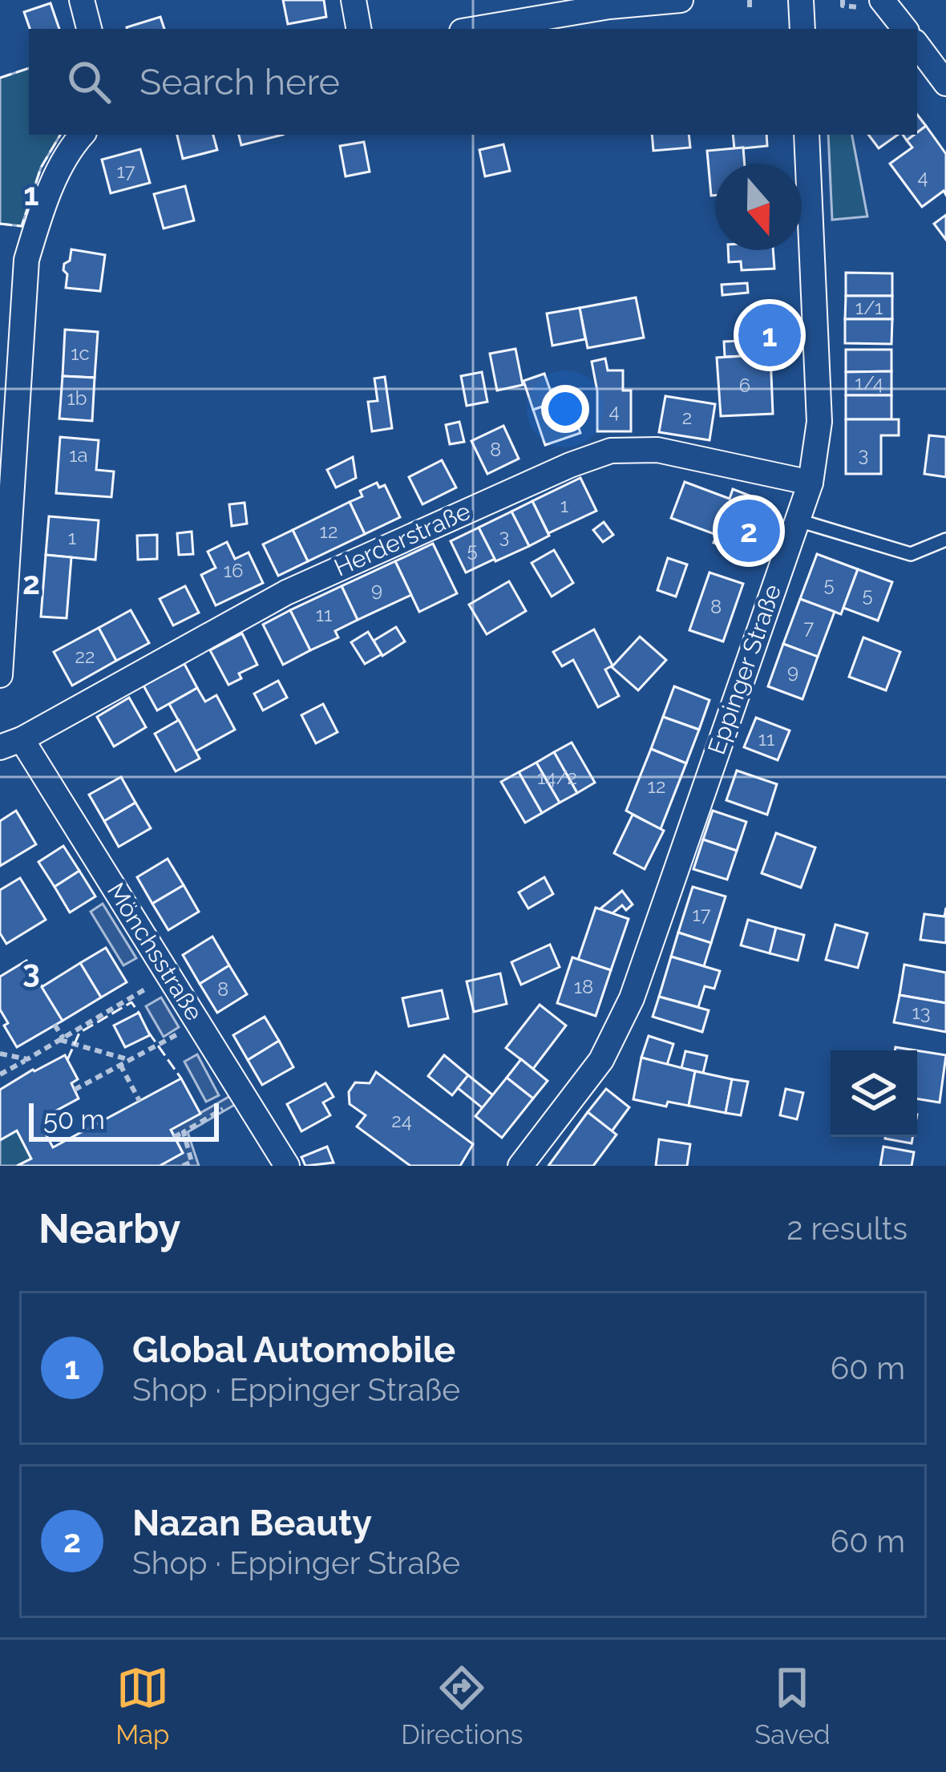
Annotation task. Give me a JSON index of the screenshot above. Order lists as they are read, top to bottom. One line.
{"streets":{"street":["Herderstraße","Eppinger Straße","Mönchsstraße"]},"crossings":[["Herderstraße","Eppinger Straße"],["Herderstraße","Mönchsstraße"]],"house_numbers":["17","4","1/1","1c","1/4","6","1b","4","2","8","3","1a","1","12","3","1","5","16","5","9","5","8","11","7","22","9","11","14/2","12","17","18","8","13","24"],"scale_bar":"50 m","north":"bottom","page":{"search":"Search here","pins":["1","2"],"scale":"50 m","heading":["Nearby","2 results"],"list":[{"mark":"1","name":"Global Automobile","note":"Shop · Eppinger Straße","value":"60 m"},{"mark":"2","name":"Nazan Beauty","note":"Shop · Eppinger Straße","value":"60 m"}],"nav":["Map","Directions","Saved"]},"grid":{"rows":["1","2","3"]}}
